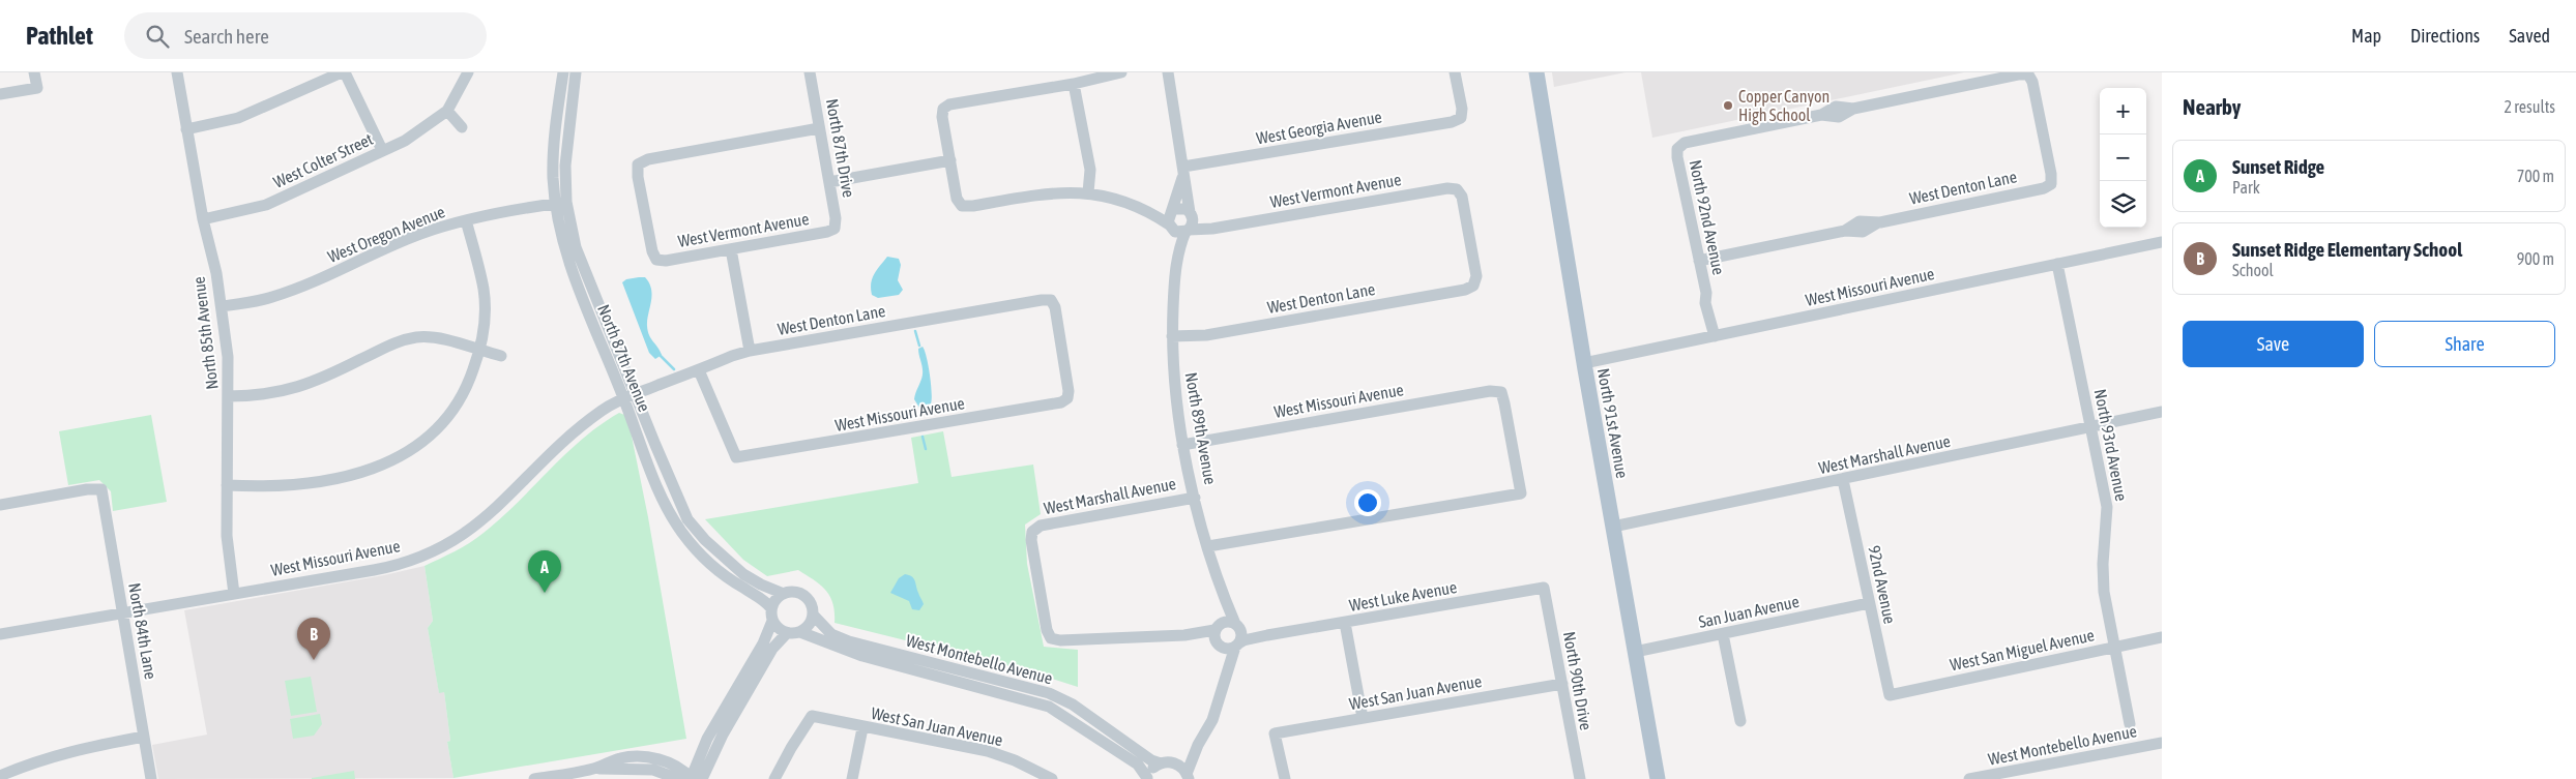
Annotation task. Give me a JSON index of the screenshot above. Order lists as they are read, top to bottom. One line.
{"streets":{"main road":["North 91st Avenue"],"street":["West Georgia Avenue","North 87th Drive","West Colter Street","West Denton Lane","West Vermont Avenue","North 92nd Avenue","West Oregon Avenue","West Missouri Avenue","North 85th Avenue","North 87th Avenue","North 89th Avenue","North 93rd Avenue","West Marshall Avenue","92nd Avenue","West Luke Avenue","San Juan Avenue","North 84th Lane","West San Miguel Avenue","West Montebello Avenue","North 90th Drive","West San Juan Avenue"]},"crossings":[["North 87th Drive","West Vermont Avenue"],["West Colter Street","North 85th Avenue"],["West Denton Lane","West Vermont Avenue"],["West Denton Lane","North 92nd Avenue"],["West Denton Lane","West Missouri Avenue"],["West Denton Lane","North 87th Avenue"],["West Denton Lane","North 89th Avenue"],["West Vermont Avenue","North 89th Avenue"],["North 92nd Avenue","West Missouri Avenue"],["West Oregon Avenue","North 85th Avenue"],["West Oregon Avenue","North 87th Avenue"],["West Missouri Avenue","North 85th Avenue"],["West Missouri Avenue","North 87th Avenue"],["West Missouri Avenue","North 91st Avenue"],["West Missouri Avenue","North 89th Avenue"],["West Missouri Avenue","North 93rd Avenue"],["West Missouri Avenue","North 84th Lane"],["North 87th Avenue","West Montebello Avenue"],["North 91st Avenue","West Marshall Avenue"],["North 91st Avenue","San Juan Avenue"],["North 89th Avenue","West Marshall Avenue"],["North 89th Avenue","West Luke Avenue"],["North 93rd Avenue","West Marshall Avenue"],["North 93rd Avenue","West San Miguel Avenue"],["West Marshall Avenue","92nd Avenue"],["West Marshall Avenue","West Luke Avenue"],["92nd Avenue","San Juan Avenue"],["92nd Avenue","West San Miguel Avenue"],["West Luke Avenue","North 90th Drive"],["North 90th Drive","West San Juan Avenue"]],"places":["Copper Canyon High School"],"page":{"header":"Pathlet","search":"Search here","nav":["Map","Directions","Saved"],"heading":["Nearby","2 results"],"map_buttons":["+","−"],"list":[{"mark":"A","name":"Sunset Ridge","note":"Park","value":"700 m"},{"mark":"B","name":"Sunset Ridge Elementary School","note":"School","value":"900 m"}],"buttons":["Save","Share"],"pins":["A","B"]}}
